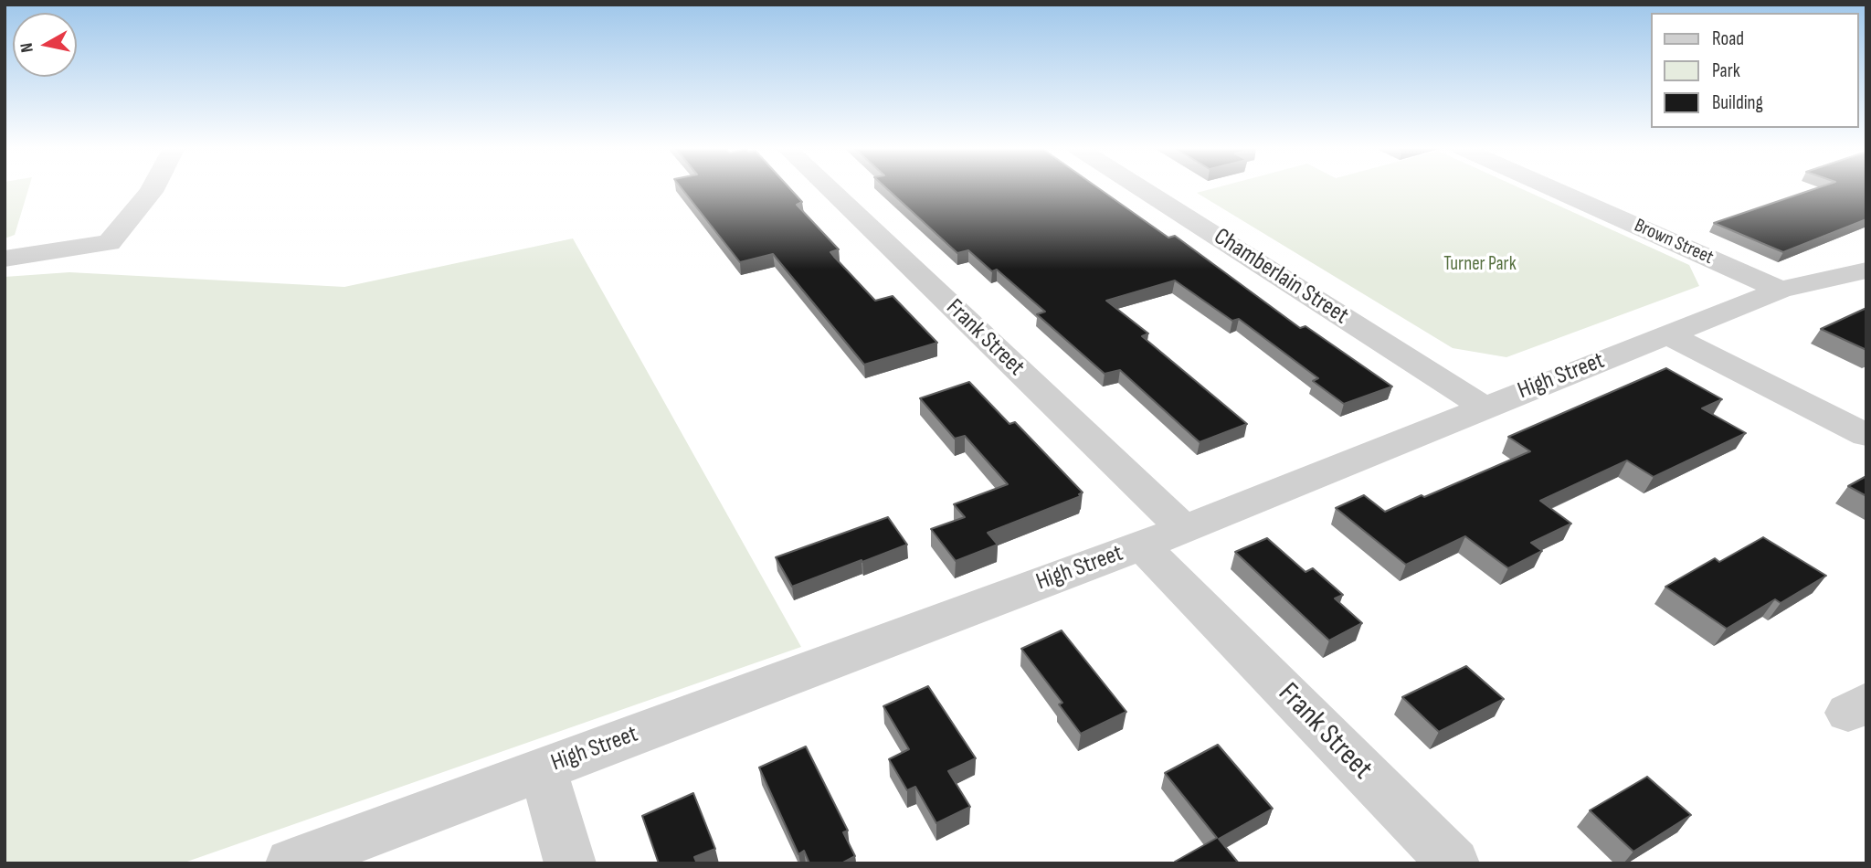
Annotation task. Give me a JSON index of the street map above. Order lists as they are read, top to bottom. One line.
{"streets":{"street":["Brown Street","Chamberlain Street","Frank Street","High Street"]},"crossings":[["Brown Street","High Street"],["Chamberlain Street","High Street"],["Frank Street","High Street"]],"parks":["Turner Park"],"legend":["Road","Park","Building"],"north":"left"}
